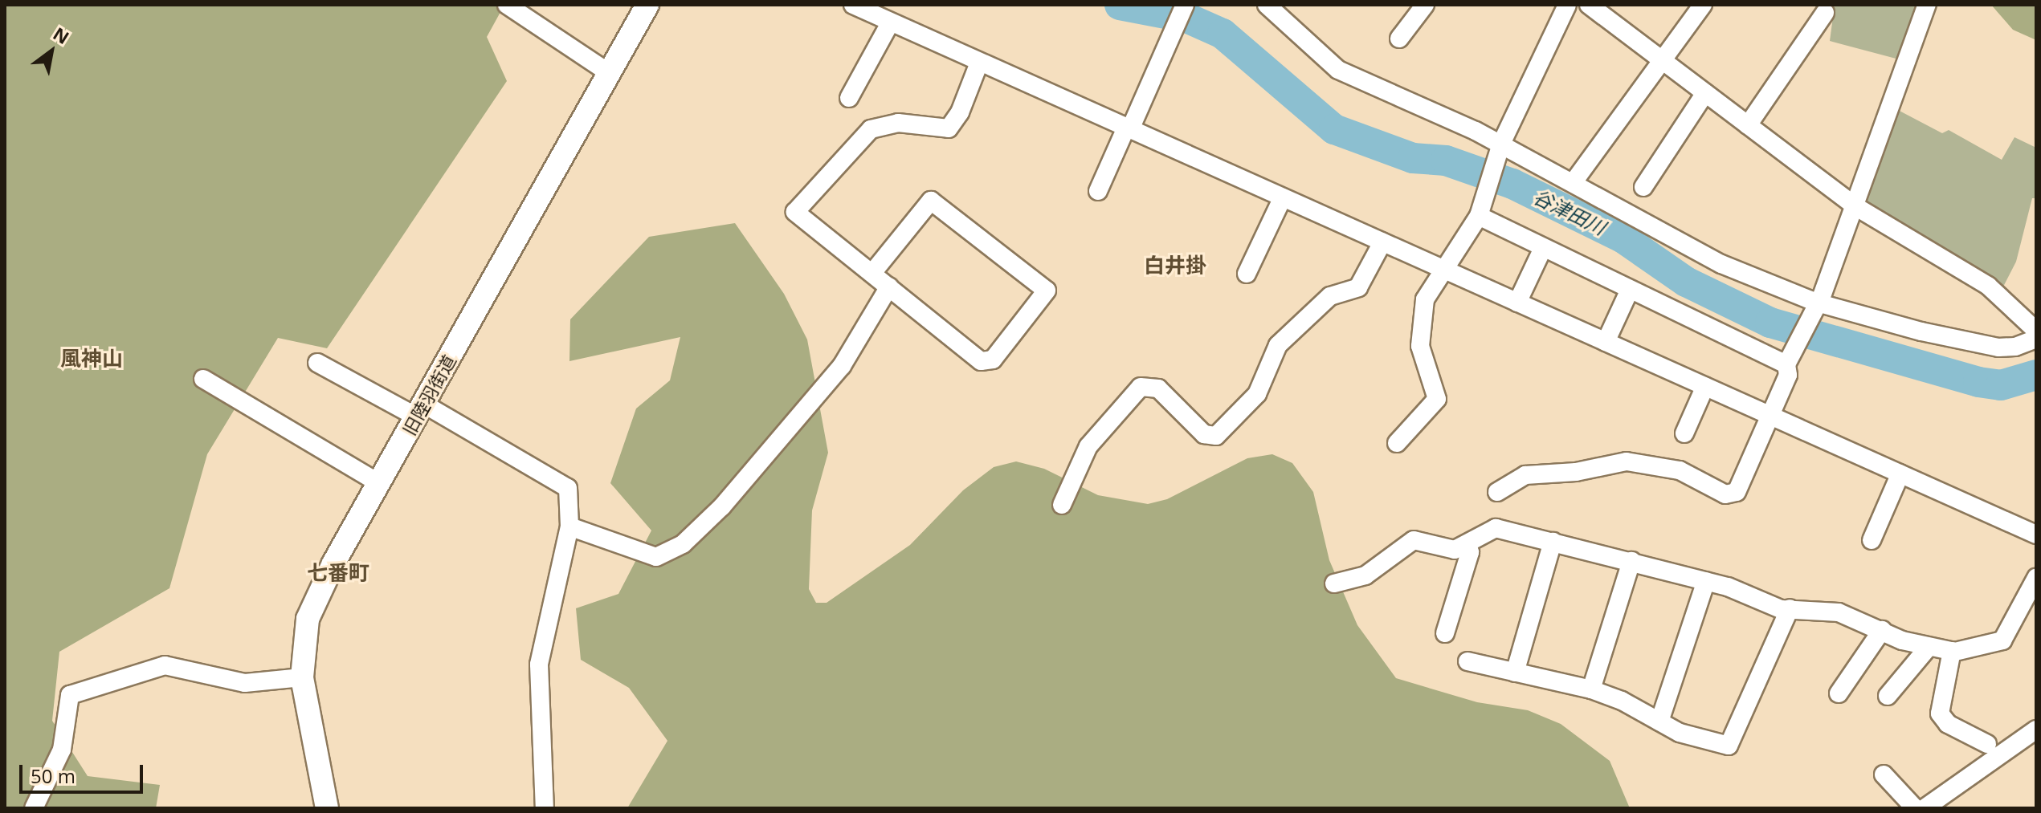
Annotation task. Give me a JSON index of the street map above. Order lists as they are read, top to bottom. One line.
{"streets":{"street":["旧陸羽街道"]},"districts":["白井掛","風神山","七番町"],"water":["谷津田川"],"scale_bar":"50 m","north":"top right"}
